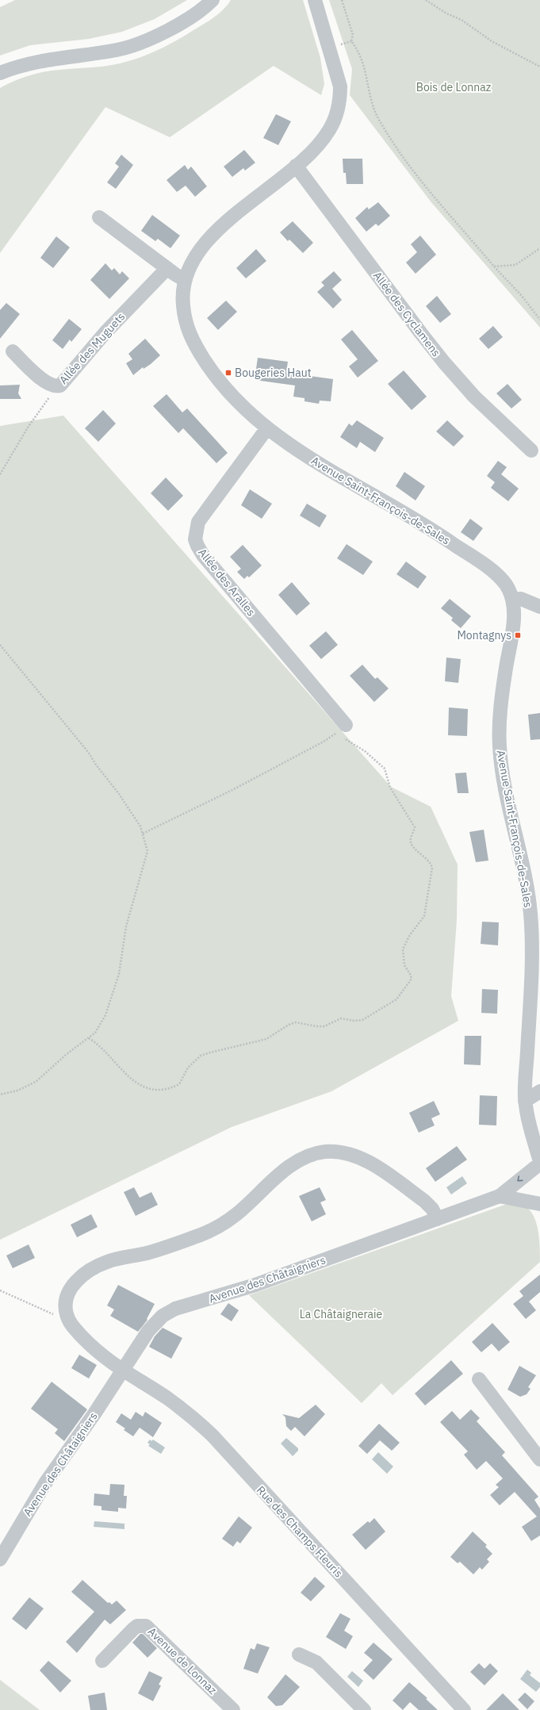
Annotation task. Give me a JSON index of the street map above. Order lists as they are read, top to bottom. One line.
{"streets":{"street":["Allée des Cyclamens","Allée des Muguets","Avenue Saint-François-de-Sales","Allée des Aralles","Avenue des Châtaigniers","Rue des Champs Fleuris","Avenue de Lonnaz"]},"crossings":[["Allée des Cyclamens","Avenue Saint-François-de-Sales"],["Avenue Saint-François-de-Sales","Allée des Aralles"],["Avenue des Châtaigniers","Rue des Champs Fleuris"]],"parks":["Bois de Lonnaz","La Châtaigneraie"],"places":{"transit":["Bougeries Haut","Montagnys"]}}
